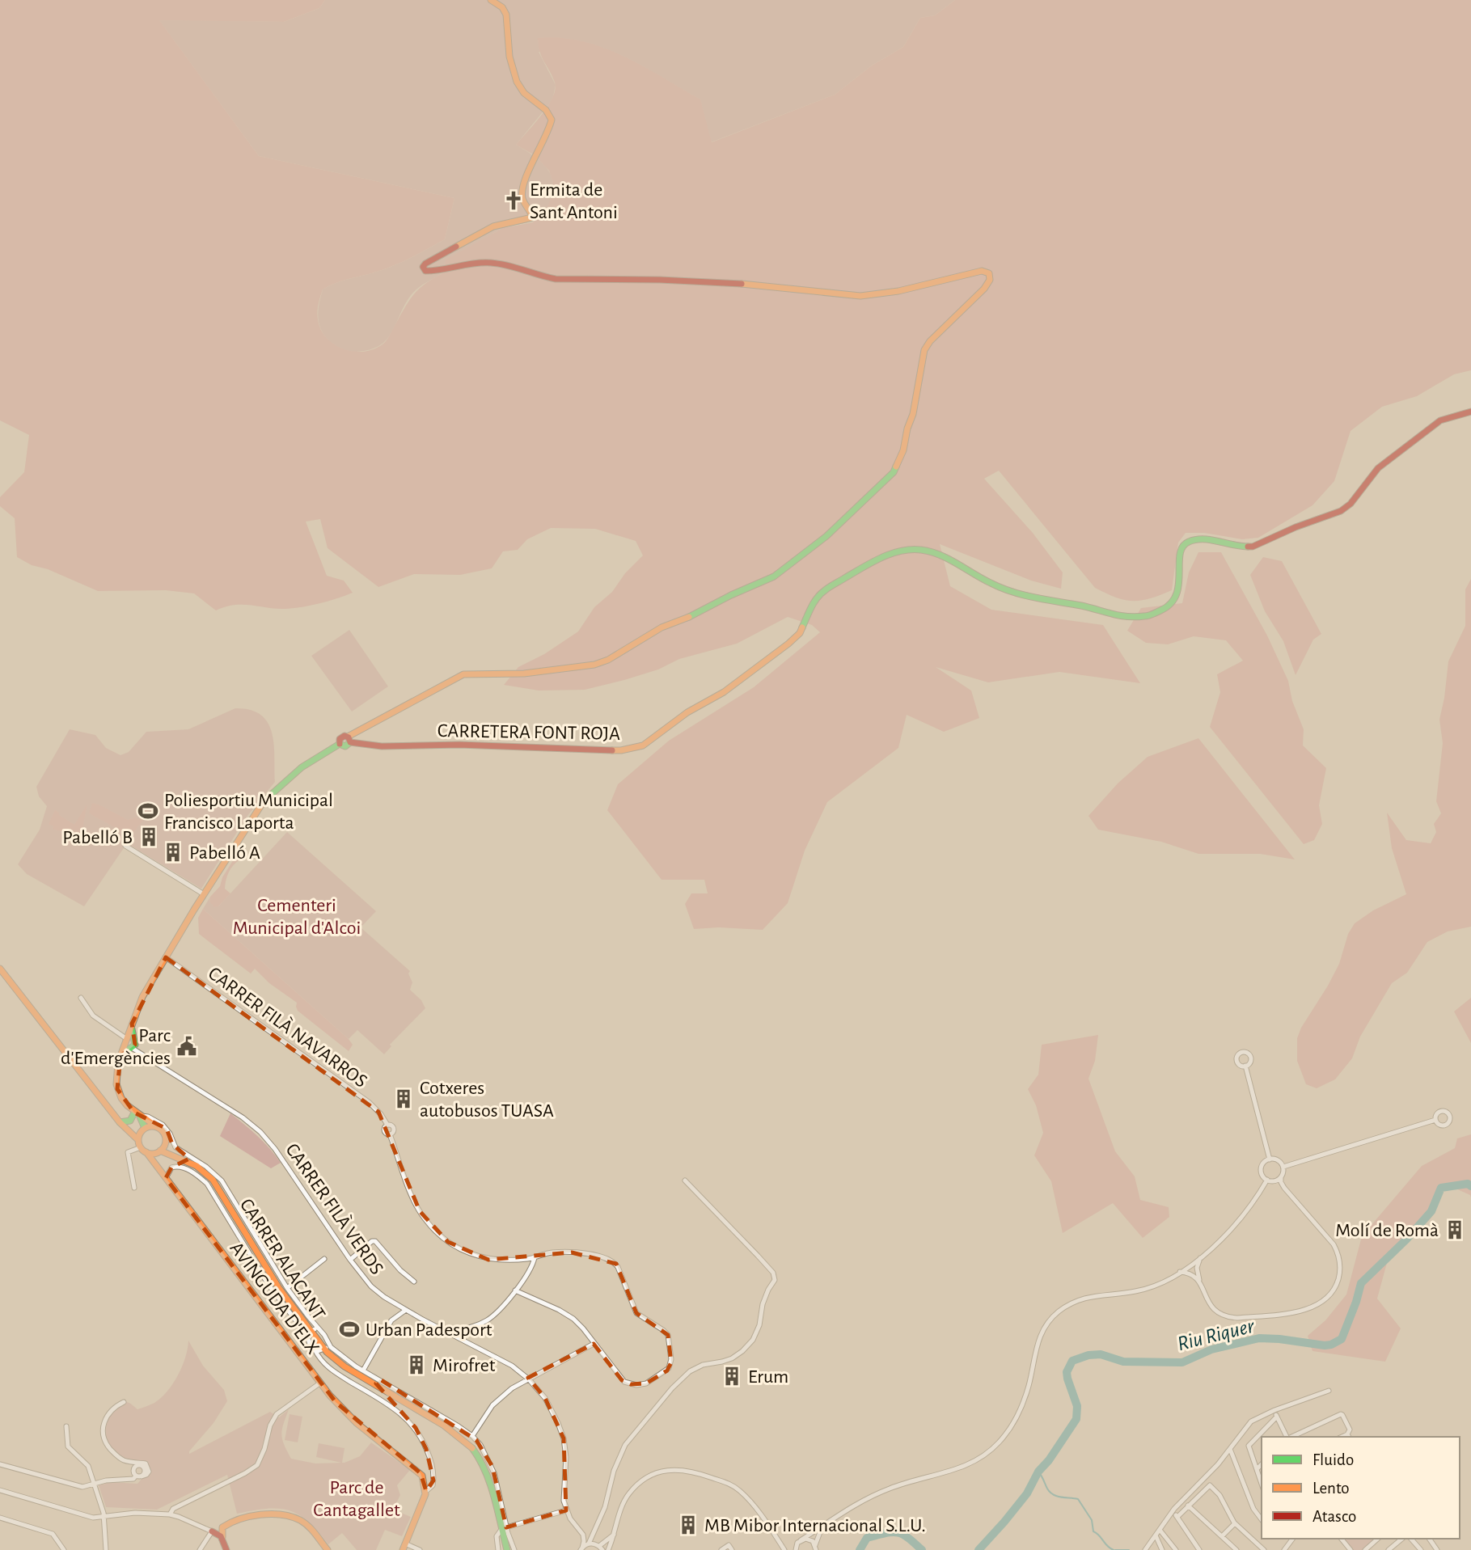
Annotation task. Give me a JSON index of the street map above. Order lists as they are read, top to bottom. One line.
{"streets":{"street":["CARRETERA FONT ROJA","CARRER FILÀ NAVARROS","CARRER FILÀ VERDS","CARRER ALACANT","AVINGUDA D'ELX"]},"crossings":[["CARRER FILÀ VERDS","CARRER ALACANT"],["CARRER ALACANT","AVINGUDA D'ELX"]],"water":["Riu Riquer"],"parks":["Cementeri Municipal d'Alcoi","Parc de Cantagallet"],"places":{"church":["Ermita de Sant Antoni"],"sports":["Poliesportiu Municipal Francisco Laporta","Urban Padesport"],"building":["Pabelló B","Pabelló A","Cotxeres autobusos TUASA","Molí de Romà","Mirofret","Erum","MB Mibor Internacional S.L.U."],"public building":["Parc d'Emergències"]},"legend":["Fluido","Lento","Atasco"]}
